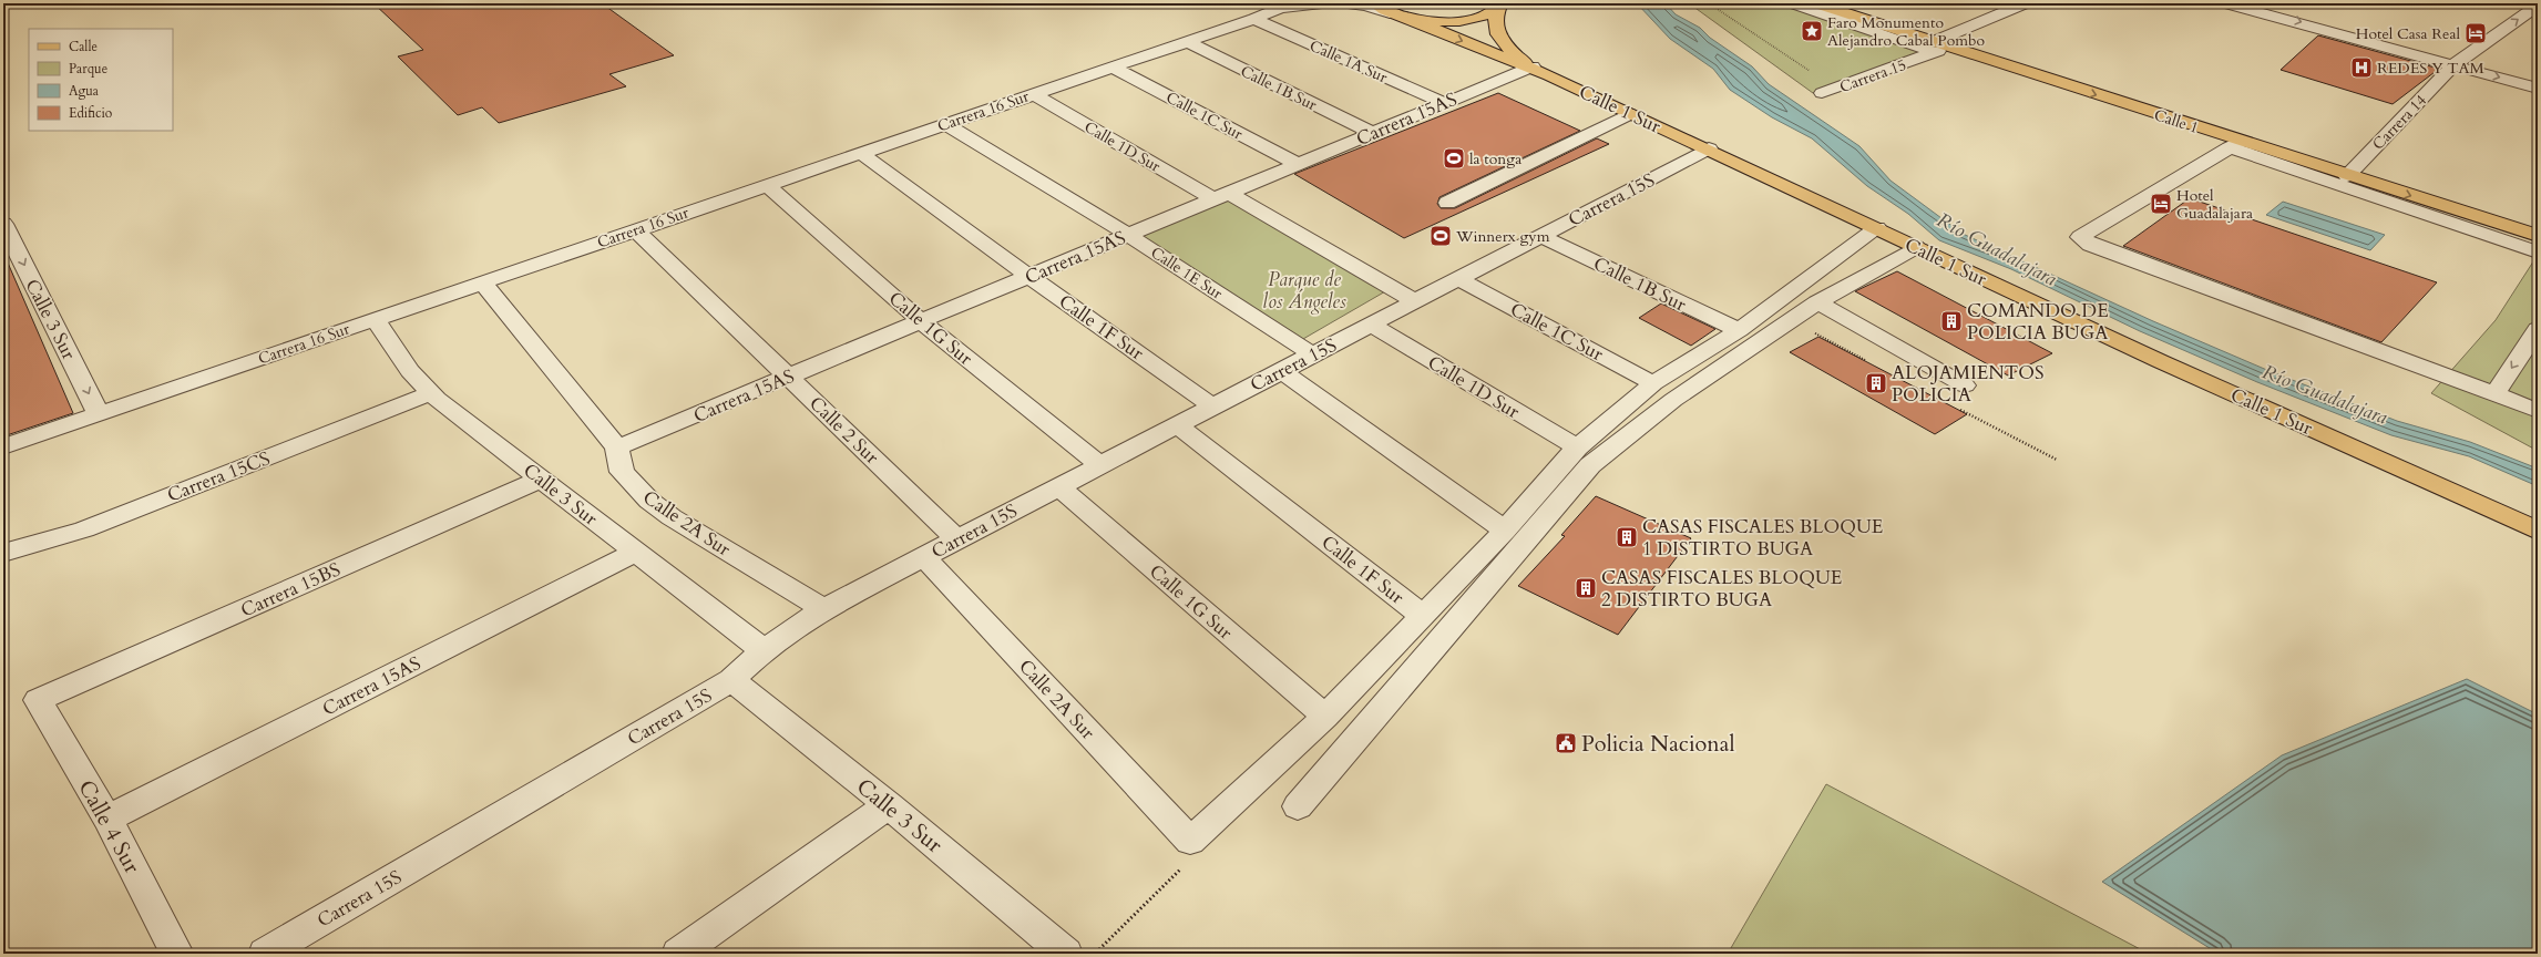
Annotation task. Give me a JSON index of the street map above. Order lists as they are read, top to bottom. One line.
{"streets":{"main road":["Calle 1 Sur","Calle 1"],"street":["Calle 1A Sur","Carrera 15","Calle 1B Sur","Carrera 16 Sur","Calle 1C Sur","Carrera 15AS","Carrera 14","Calle 1D Sur","Carrera 15S","Calle 1E Sur","Calle 3 Sur","Calle 1F Sur","Calle 1G Sur","Calle 2 Sur","Carrera 15CS","Calle 2A Sur","Carrera 15BS","Calle 4 Sur"]},"crossings":[["Calle 1A Sur","Carrera 16 Sur"],["Calle 1A Sur","Carrera 15AS"],["Carrera 15","Calle 1"],["Calle 1B Sur","Carrera 16 Sur"],["Calle 1B Sur","Carrera 15AS"],["Calle 1B Sur","Carrera 15S"],["Calle 1 Sur","Carrera 15AS"],["Calle 1 Sur","Carrera 15S"],["Carrera 16 Sur","Calle 1C Sur"],["Carrera 16 Sur","Calle 1D Sur"],["Carrera 16 Sur","Calle 1E Sur"],["Carrera 16 Sur","Calle 3 Sur"],["Carrera 16 Sur","Calle 1F Sur"],["Carrera 16 Sur","Calle 1G Sur"],["Carrera 16 Sur","Calle 2 Sur"],["Carrera 16 Sur","Calle 2A Sur"],["Calle 1C Sur","Carrera 15AS"],["Calle 1C Sur","Carrera 15S"],["Carrera 15AS","Calle 1D Sur"],["Carrera 15AS","Calle 1E Sur"],["Carrera 15AS","Calle 3 Sur"],["Carrera 15AS","Calle 1F Sur"],["Carrera 15AS","Calle 1G Sur"],["Carrera 15AS","Calle 2 Sur"],["Carrera 15AS","Calle 2A Sur"],["Carrera 15AS","Calle 4 Sur"],["Calle 1","Carrera 14"],["Calle 1D Sur","Carrera 15S"],["Carrera 15S","Calle 1E Sur"],["Carrera 15S","Calle 3 Sur"],["Carrera 15S","Calle 1F Sur"],["Carrera 15S","Calle 1G Sur"],["Carrera 15S","Calle 2 Sur"],["Carrera 15S","Calle 2A Sur"],["Calle 3 Sur","Carrera 15CS"],["Calle 3 Sur","Carrera 15BS"],["Carrera 15BS","Calle 4 Sur"]],"one_way":["Carrera 14"],"water":["Río Guadalajara"],"parks":["Parque de los Ángeles"],"places":{"place":["Faro Monumento Alejandro Cabal Pombo"],"hotel":["Hotel Casa Real","Hotel Guadalajara"],"hospital":["REDES Y TAM"],"sports":["la tonga","Winnerx gym"],"building":["COMANDO DE POLICIA BUGA","ALOJAMIENTOS POLICIA","CASAS FISCALES BLOQUE 1 DISTIRTO BUGA","CASAS FISCALES BLOQUE 2 DISTIRTO BUGA"],"public building":["Policia Nacional"]},"legend":["Calle","Parque","Agua","Edificio"]}
